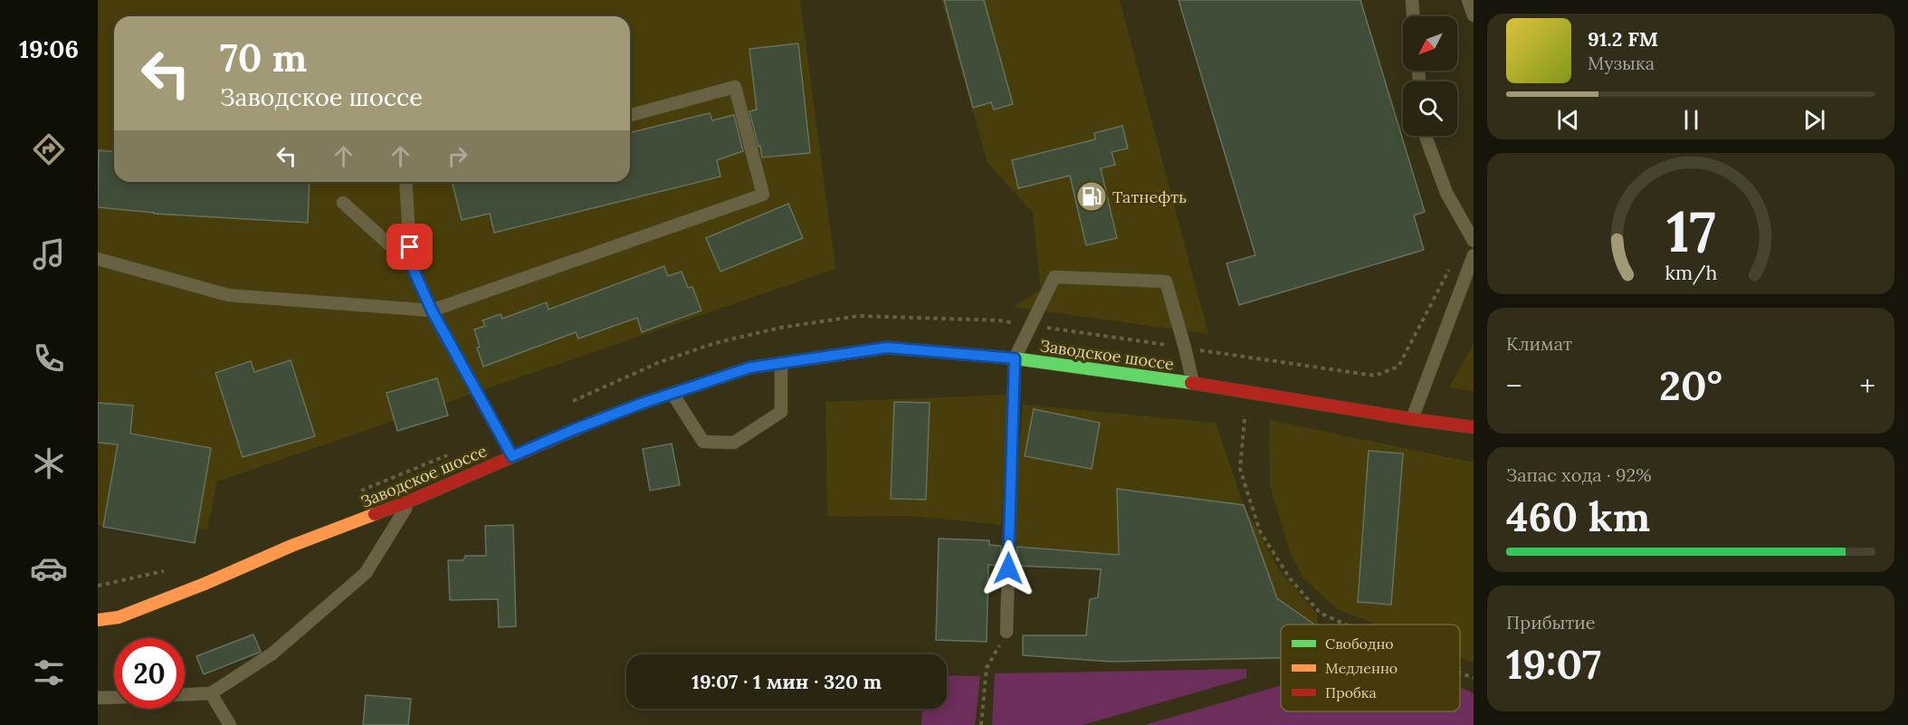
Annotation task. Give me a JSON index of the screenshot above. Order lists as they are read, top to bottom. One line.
{"streets":{"main road":["Заводское шоссе"]},"places":{"fuel station":["Татнефть"]},"legend":["Свободно","Медленно","Пробка"],"north":"bottom left","page":{"tabs":"19:06","turn":["70 m","Заводское шоссе"],"song":["91.2 FM","Музыка"],"tile":["Климат",["Запас хода · 92%","460 km"],["Прибытие","19:07"]],"heat":["−","20°","+"],"limit":"20","trip":"19:07 · 1 мин · 320 m","gauge":["17","km/h"]}}
